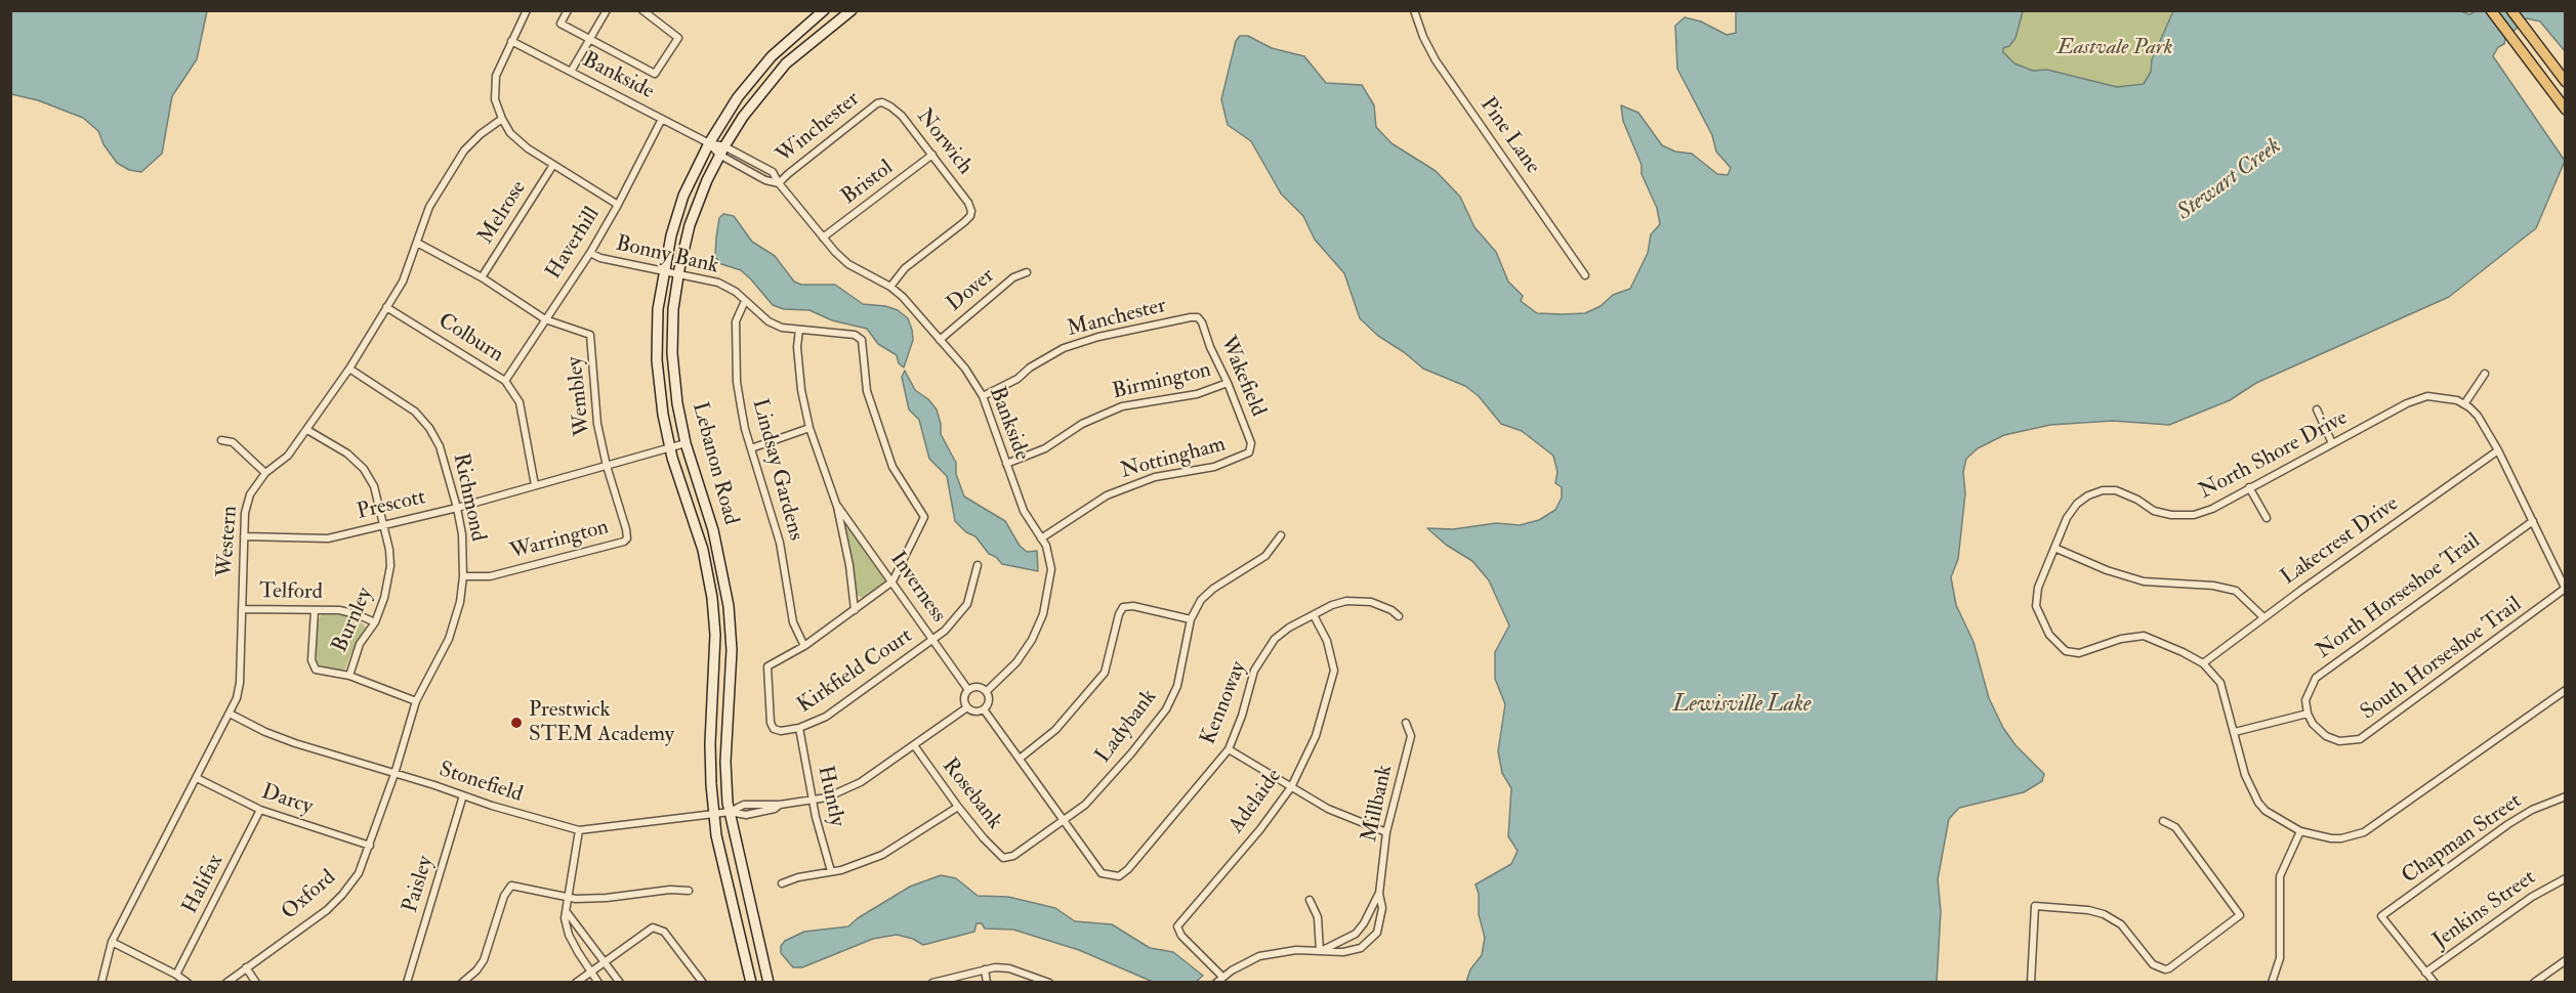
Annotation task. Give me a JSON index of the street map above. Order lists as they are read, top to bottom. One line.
{"streets":{"main road":["Lebanon Road"],"street":["Bankside","Winchester","Pine Lane","Norwich","Bristol","Melrose","Haverhill","Bonny Bank","Dover","Manchester","Colburn","Wakefield","Birmington","Wembley","North Shore Drive","Nottingham","Lindsay Gardens","Richmond","Prescott","Warrington","Western","Lakecrest Drive","Inverness","Telford","North Horseshoe Trail","Burnley","South Horseshoe Trail","Kirkfield Court","Kennoway","Ladybank","Stonefield","Rosebank","Huntly","Darcy","Adelaide","Millbank","Chapman Street","Halifax","Paisley","Oxford","Jenkins Street"]},"crossings":[["Bankside","Winchester"],["Bankside","Norwich"],["Bankside","Bristol"],["Bankside","Haverhill"],["Bankside","Dover"],["Bankside","Manchester"],["Bankside","Birmington"],["Bankside","Nottingham"],["Bankside","Lebanon Road"],["Bankside","Inverness"],["Winchester","Norwich"],["Norwich","Bristol"],["Melrose","Wembley"],["Haverhill","Bonny Bank"],["Haverhill","Colburn"],["Haverhill","Wembley"],["Bonny Bank","Lebanon Road"],["Bonny Bank","Lindsay Gardens"],["Bonny Bank","Inverness"],["Manchester","Wakefield"],["Colburn","Prescott"],["Colburn","Western"],["Wakefield","Birmington"],["Wakefield","Nottingham"],["Wembley","Prescott"],["Wembley","Warrington"],["Wembley","Western"],["North Shore Drive","Lakecrest Drive"],["Lebanon Road","Prescott"],["Lebanon Road","Stonefield"],["Lindsay Gardens","Kirkfield Court"],["Richmond","Prescott"],["Richmond","Warrington"],["Richmond","Western"],["Richmond","Stonefield"],["Richmond","Oxford"],["Prescott","Western"],["Prescott","Burnley"],["Western","Telford"],["Western","Burnley"],["Western","Stonefield"],["Western","Darcy"],["Inverness","Kirkfield Court"],["Telford","Burnley"],["North Horseshoe Trail","South Horseshoe Trail"],["Kirkfield Court","Huntly"],["Kennoway","Ladybank"],["Kennoway","Adelaide"],["Ladybank","Rosebank"],["Stonefield","Paisley"],["Stonefield","Oxford"],["Darcy","Halifax"],["Darcy","Oxford"],["Adelaide","Millbank"],["Chapman Street","Jenkins Street"]],"water":["Stewart Creek","Lewisville Lake"],"parks":["Eastvale Park"],"places":["Prestwick STEM Academy"]}
